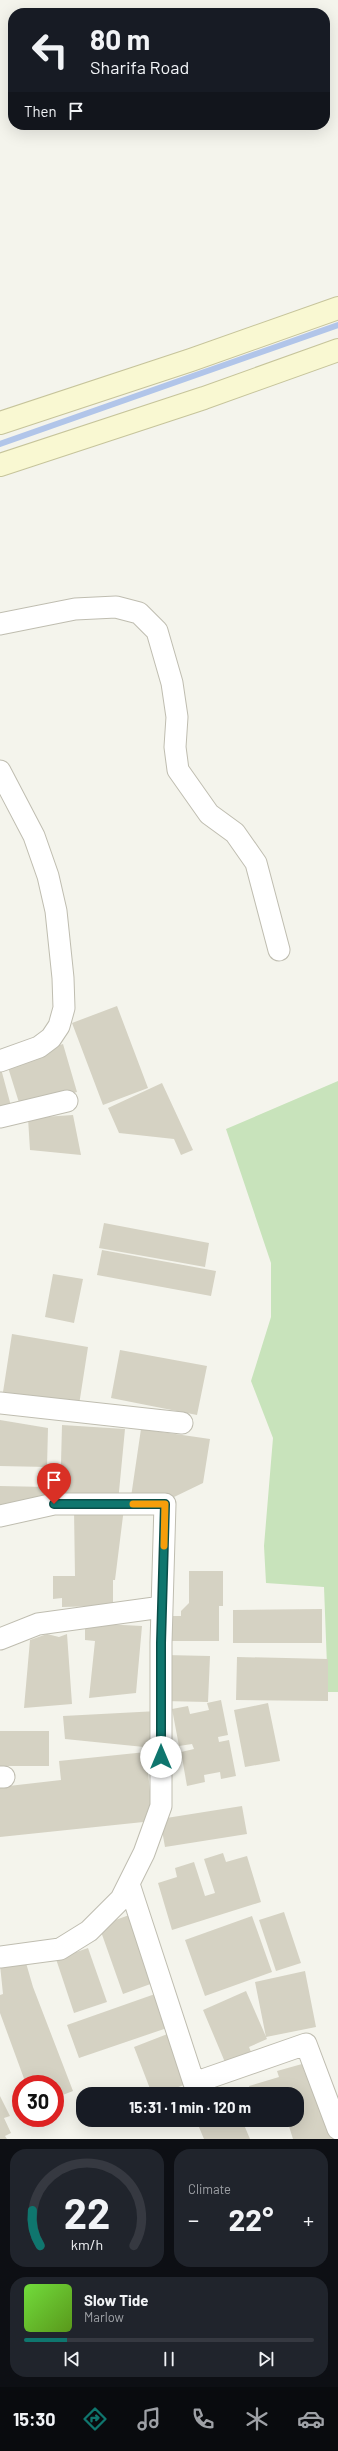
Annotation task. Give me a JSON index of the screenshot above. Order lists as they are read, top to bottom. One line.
{"page":{"turn":["80 m","Sharifa Road"],"then":"Then","limit":"30","trip":"15:31 · 1 min · 120 m","tile":"Climate","heat":["−","22°","+"],"song":["Slow Tide","Marlow"],"tabs":"15:30","gauge":["22","km/h"]}}
